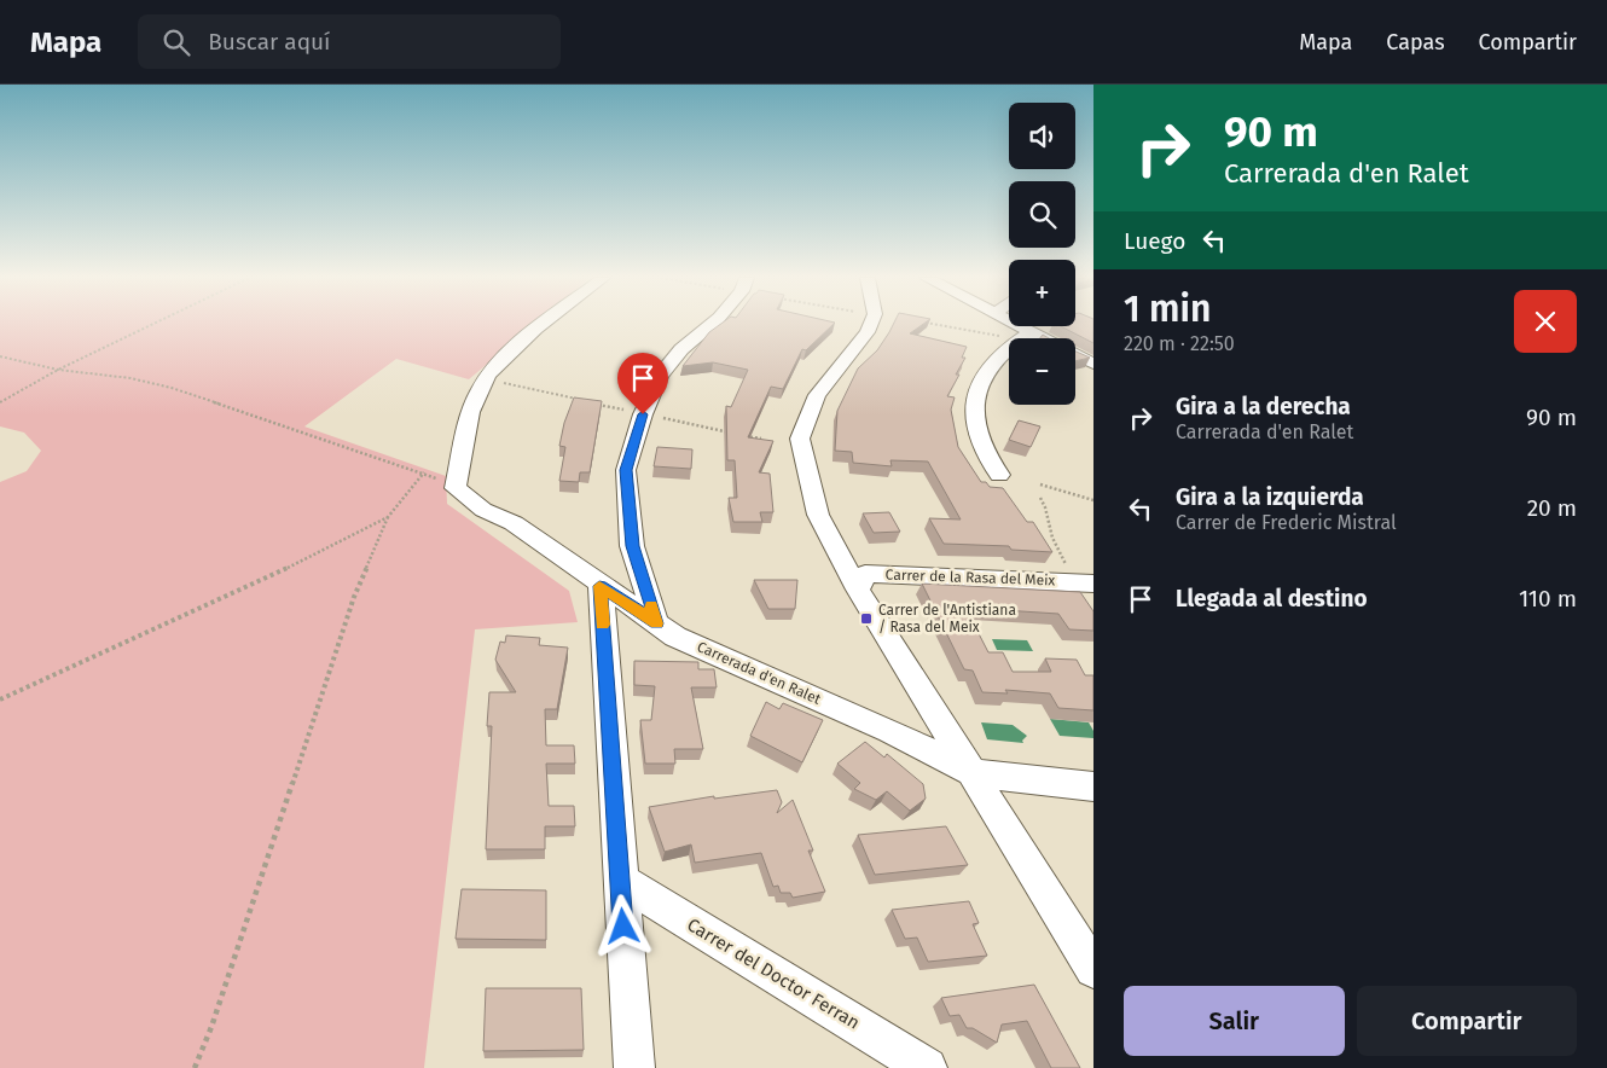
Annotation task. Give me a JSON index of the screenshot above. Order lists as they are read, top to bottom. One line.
{"streets":{"street":["Carrer de la Rasa del Meix","Carrerada d'en Ralet","Carrer del Doctor Ferran"]},"places":{"transit":["Carrer de l'Antistiana / Rasa del Meix"]},"page":{"header":"Mapa","search":"Buscar aquí","nav":["Mapa","Capas","Compartir"],"turn":["90 m","Carrerada d'en Ralet"],"map_buttons":["+","−"],"then":"Luego","heading":["1 min","220 m · 22:50"],"list":[{"name":"Gira a la derecha","note":"Carrerada d'en Ralet","value":"90 m"},{"name":"Gira a la izquierda","note":"Carrer de Frederic Mistral","value":"20 m"},{"name":"Llegada al destino","value":"110 m"}],"buttons":["Salir","Compartir"]}}
